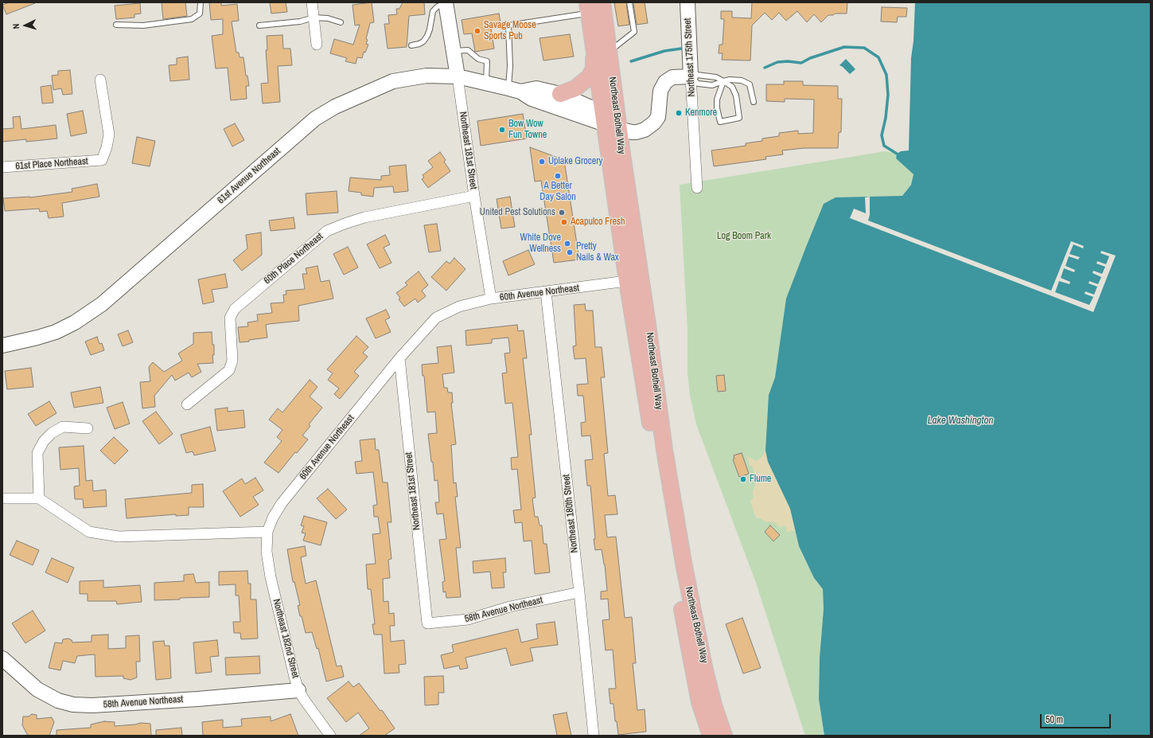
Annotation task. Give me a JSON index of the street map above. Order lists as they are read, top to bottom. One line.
{"streets":{"main road":["Northeast 175th Street","Northeast Bothell Way","Northeast 181st Street","61st Avenue Northeast","58th Avenue Northeast"],"street":["61st Place Northeast","60th Place Northeast","60th Avenue Northeast","Northeast 180th Street","Northeast 182nd Street"]},"crossings":[["Northeast 175th Street","61st Avenue Northeast"],["Northeast Bothell Way","61st Avenue Northeast"],["Northeast Bothell Way","60th Avenue Northeast"],["Northeast 181st Street","61st Avenue Northeast"],["Northeast 181st Street","60th Place Northeast"],["Northeast 181st Street","60th Avenue Northeast"],["Northeast 181st Street","58th Avenue Northeast"],["60th Avenue Northeast","Northeast 180th Street"],["60th Avenue Northeast","Northeast 182nd Street"],["Northeast 180th Street","58th Avenue Northeast"],["58th Avenue Northeast","Northeast 182nd Street"]],"water":["Lake Washington"],"parks":["Log Boom Park"],"places":["Savage Moose Sports Pub","Kenmore","Bow Wow Fun Towne","Uplake Grocery","A Better Day Salon","United Pest Solutions","Acapulco Fresh","White Dove Wellness","Pretty Nails & Wax","Flume"],"scale_bar":"50 m","north":"left"}
